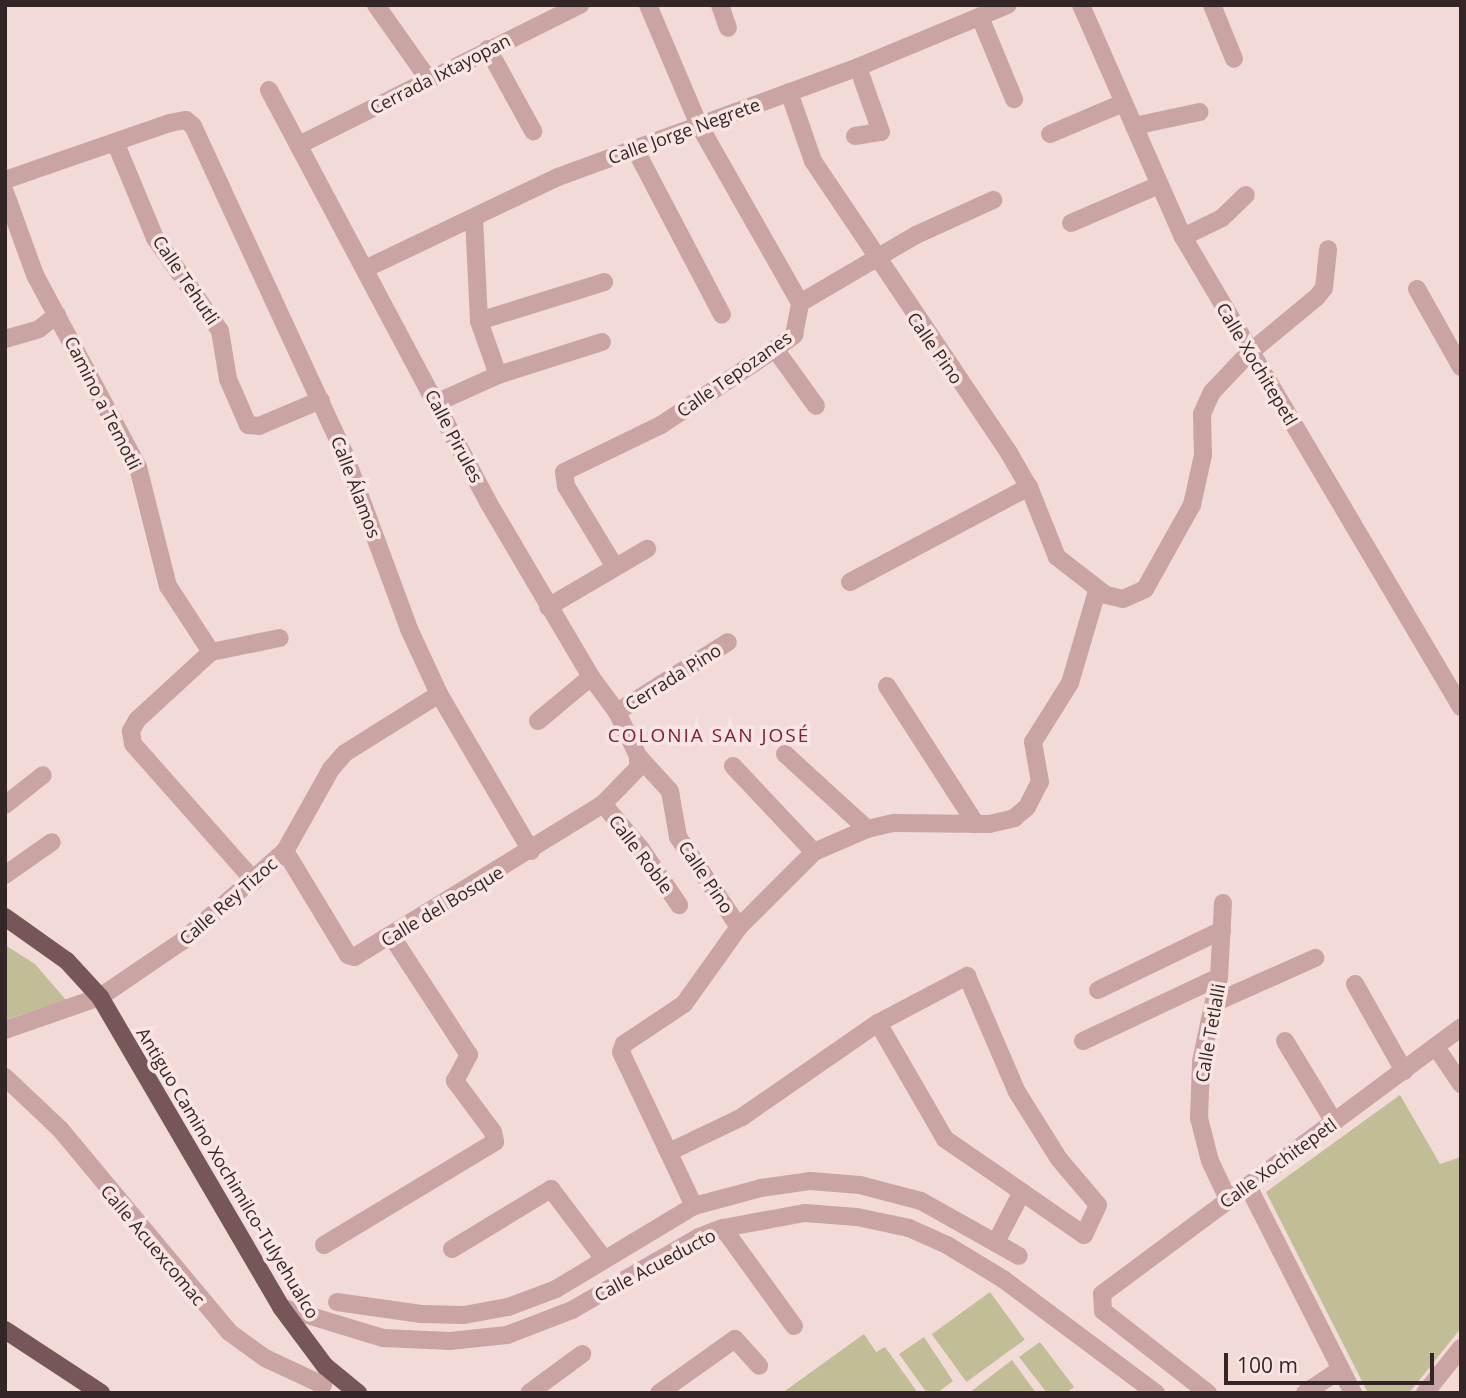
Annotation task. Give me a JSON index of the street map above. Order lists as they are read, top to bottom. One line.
{"streets":{"main road":["Antiguo Camino Xochimilco-Tulyehualco"],"street":["Cerrada Ixtayopan","Calle Jorge Negrete","Calle Tehutli","Calle Pino","Calle Xochitepetl","Calle Tepozanes","Camino a Temotli","Calle Pirules","Calle Álamos","Cerrada Pino","Calle Roble","Calle Rey Tizoc","Calle del Bosque","Calle Tetlalli","Calle Acuexcomac","Calle Acueducto"]},"crossings":[["Cerrada Ixtayopan","Calle Pirules"],["Calle Jorge Negrete","Calle Pino"],["Calle Jorge Negrete","Calle Pirules"],["Calle Tehutli","Calle Álamos"],["Calle Pino","Calle Pirules"],["Calle Pino","Calle del Bosque"],["Calle Xochitepetl","Calle Tetlalli"],["Calle Pirules","Cerrada Pino"],["Calle Pirules","Calle del Bosque"],["Calle Álamos","Calle Rey Tizoc"],["Calle Álamos","Calle del Bosque"],["Calle Roble","Calle del Bosque"],["Calle Rey Tizoc","Calle del Bosque"],["Calle Rey Tizoc","Antiguo Camino Xochimilco-Tulyehualco"],["Antiguo Camino Xochimilco-Tulyehualco","Calle Acuexcomac"],["Antiguo Camino Xochimilco-Tulyehualco","Calle Acueducto"]],"districts":["COLONIA SAN JOSÉ"],"scale_bar":"100 m"}
